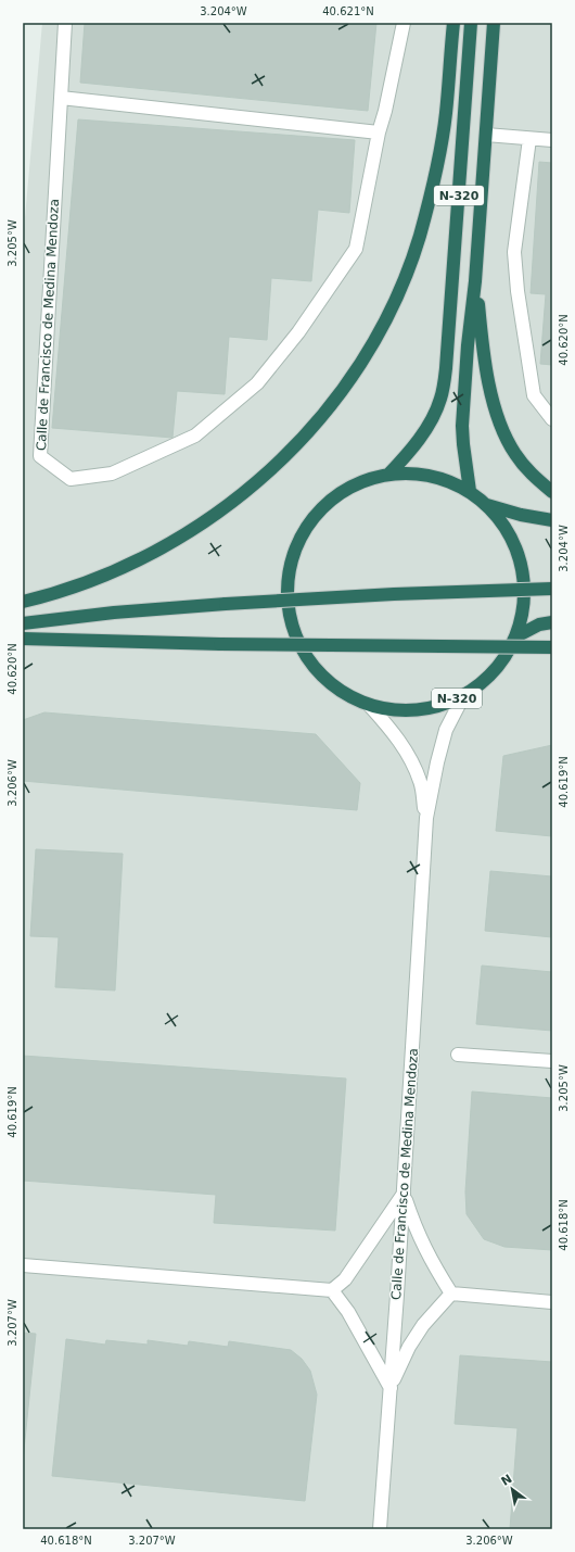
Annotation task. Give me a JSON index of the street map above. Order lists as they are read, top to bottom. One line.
{"streets":{"highway":["N-320"],"street":["Calle de Francisco de Medina Mendoza"]},"crossings":[["N-320","Calle de Francisco de Medina Mendoza"]],"north":"top left","coordinates":["3.204°W","40.621°N","3.205°W","40.620°N","40.619°N","3.206°W","40.618°N","3.207°W"]}
